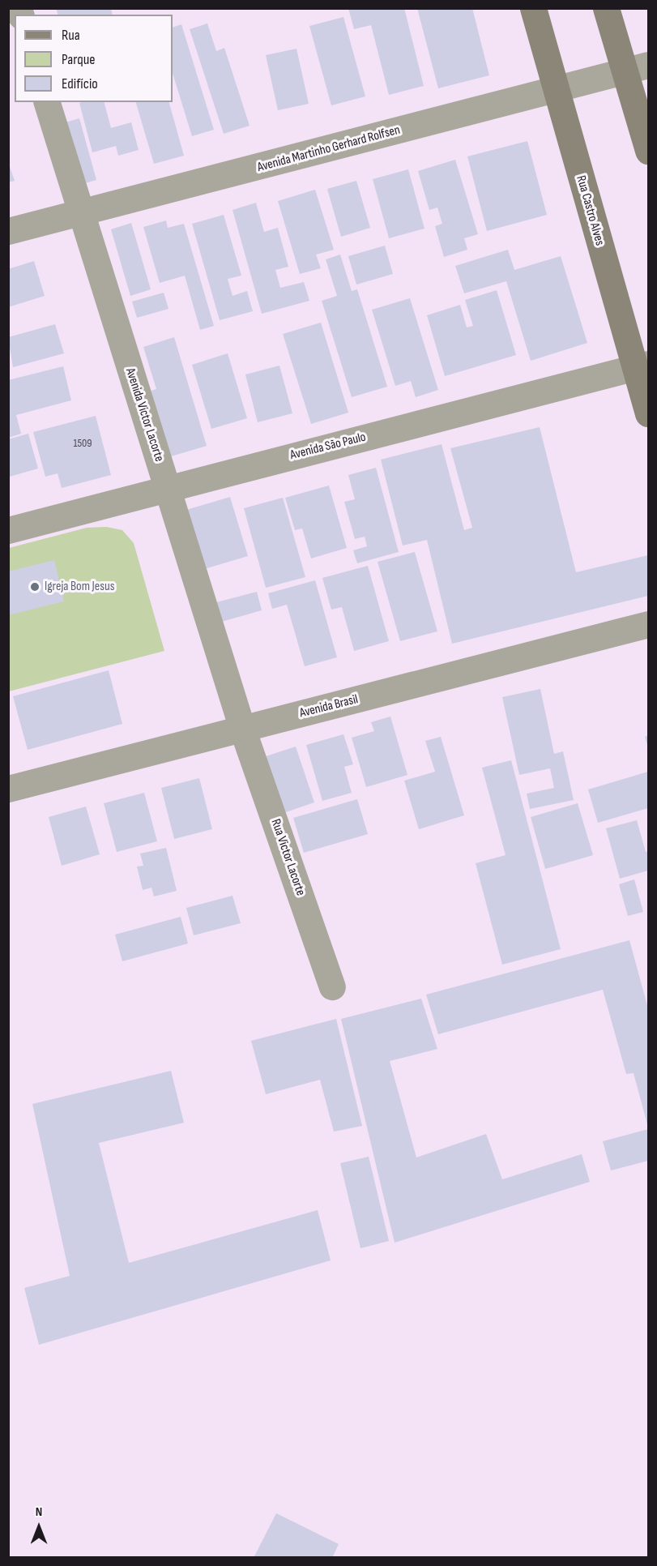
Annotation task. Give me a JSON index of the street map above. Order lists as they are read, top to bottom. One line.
{"streets":{"main road":["Rua Castro Alves"],"street":["Avenida Martinho Gerhard Rolfsen","Avenida Victor Lacorte","Avenida São Paulo","Avenida Brasil","Rua Victor Lacorte"]},"crossings":[["Avenida Martinho Gerhard Rolfsen","Rua Castro Alves"],["Avenida Martinho Gerhard Rolfsen","Avenida Victor Lacorte"],["Rua Castro Alves","Avenida São Paulo"],["Avenida Victor Lacorte","Avenida São Paulo"],["Avenida Victor Lacorte","Avenida Brasil"],["Avenida Victor Lacorte","Rua Victor Lacorte"],["Avenida Brasil","Rua Victor Lacorte"]],"places":["Igreja Bom Jesus"],"house_numbers":["1509"],"legend":["Rua","Parque","Edifício"],"north":"top"}
